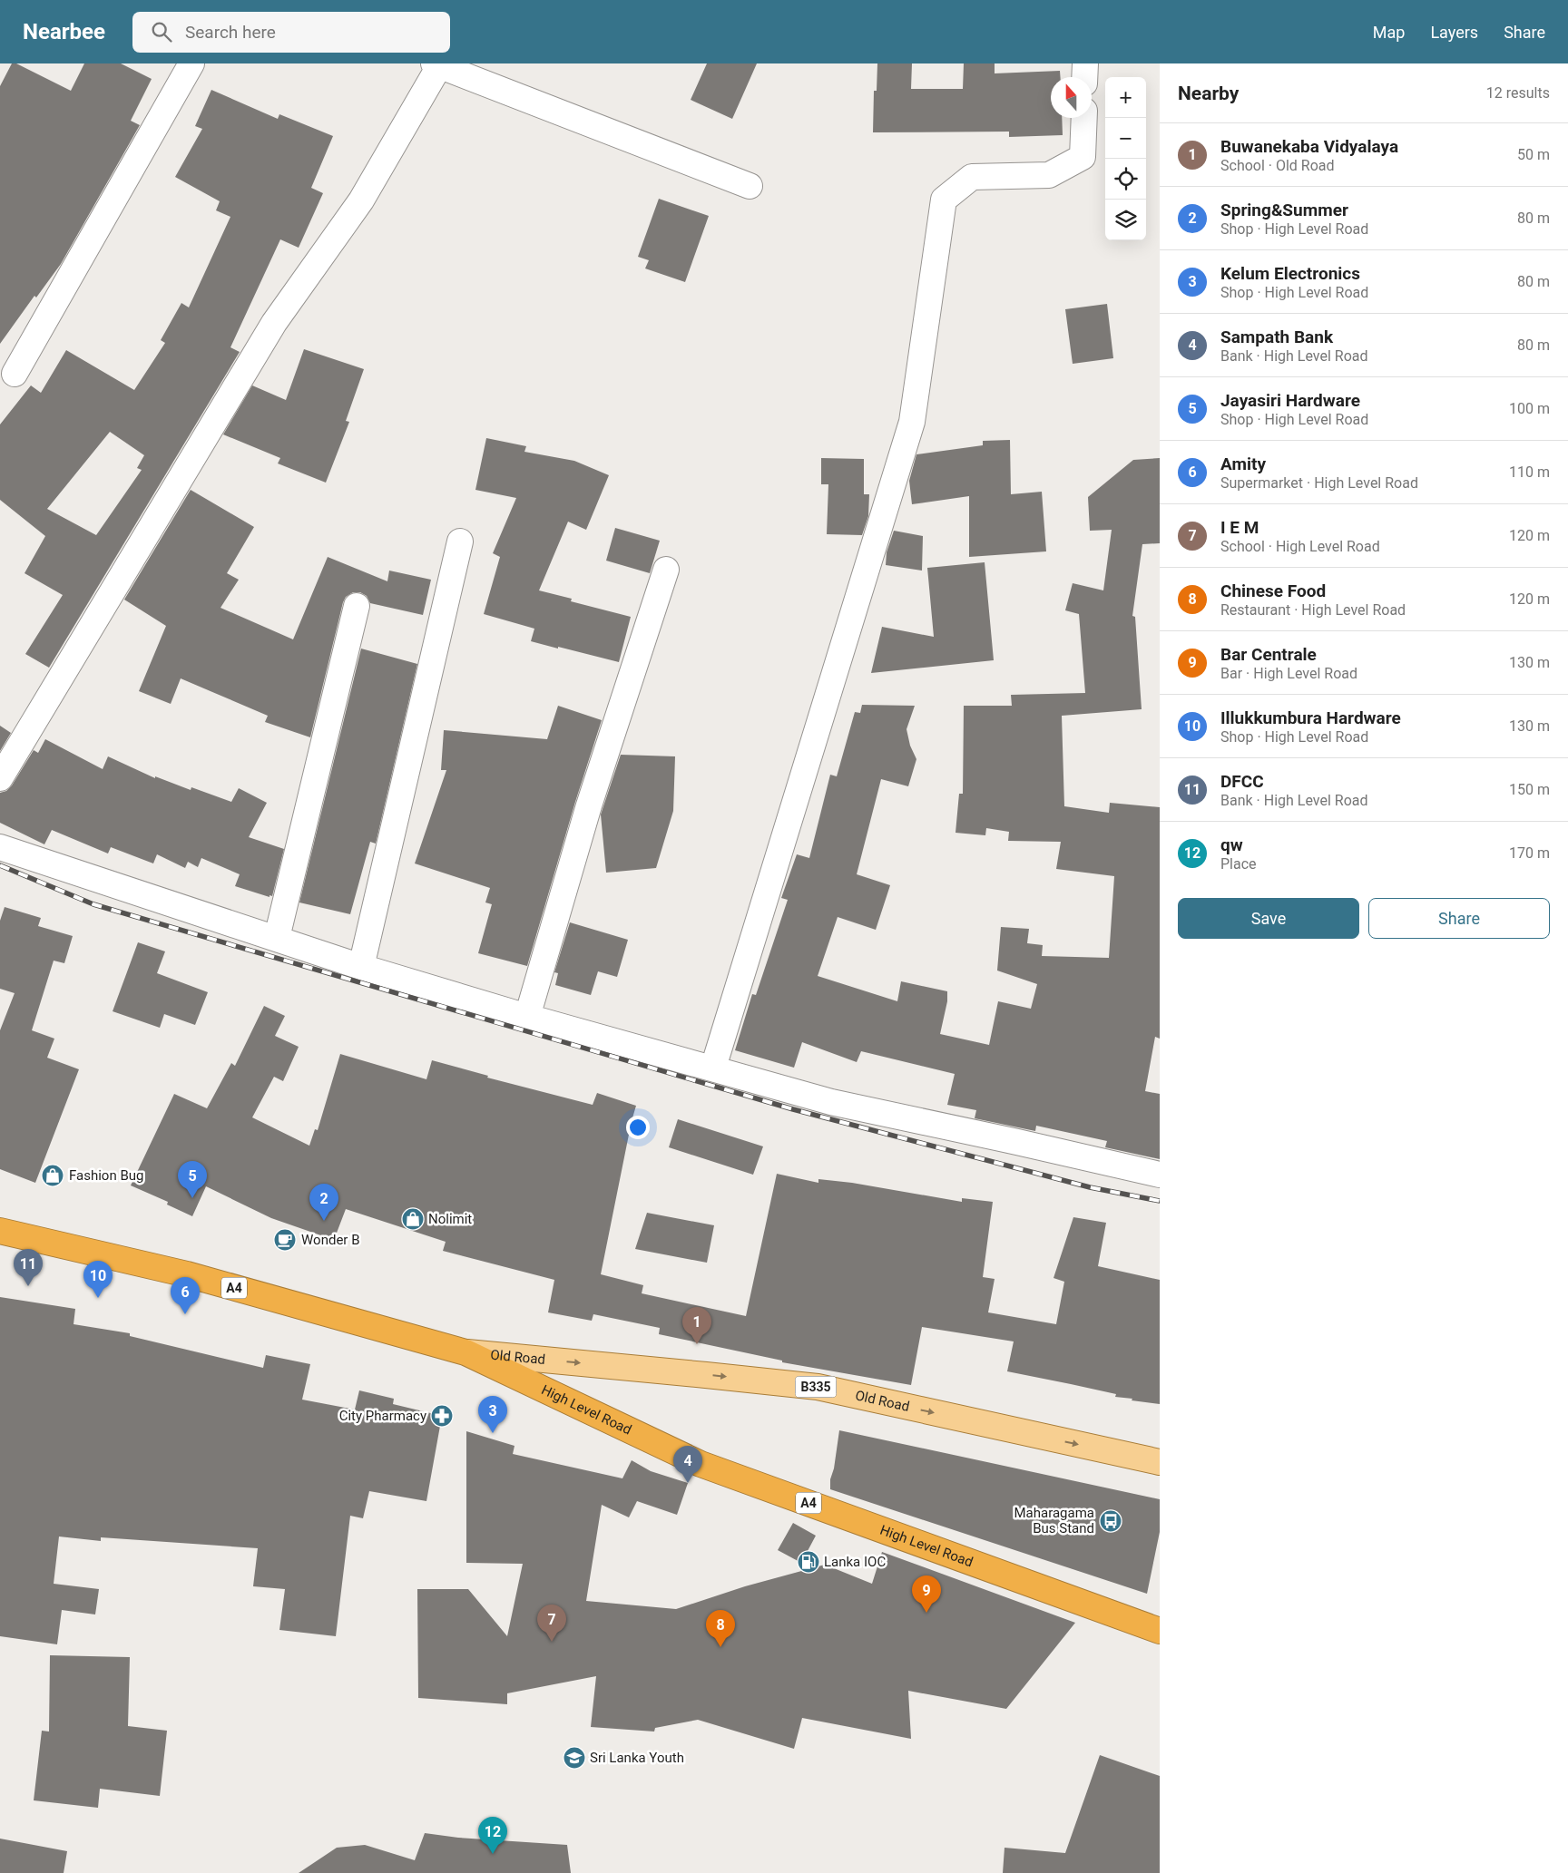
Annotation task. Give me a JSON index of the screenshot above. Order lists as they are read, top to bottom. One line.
{"streets":{"highway":["A4","High Level Road"],"main road":["Old Road","B335"]},"crossings":[["Old Road","High Level Road"]],"one_way":["Old Road"],"places":{"shop":["Fashion Bug","Nolimit"],"cafe":["Wonder B"],"pharmacy":["City Pharmacy"],"bus stop":["Maharagama Bus Stand"],"fuel station":["Lanka IOC"],"school or university":["Sri Lanka Youth"]},"north":"top","page":{"header":"Nearbee","search":"Search here","nav":["Map","Layers","Share"],"heading":["Nearby","12 results"],"map_buttons":["+","−"],"list":[{"mark":"1","name":"Buwanekaba Vidyalaya","note":"School · Old Road","value":"50 m"},{"mark":"2","name":"Spring&Summer","note":"Shop · High Level Road","value":"80 m"},{"mark":"3","name":"Kelum Electronics","note":"Shop · High Level Road","value":"80 m"},{"mark":"4","name":"Sampath Bank","note":"Bank · High Level Road","value":"80 m"},{"mark":"5","name":"Jayasiri Hardware","note":"Shop · High Level Road","value":"100 m"},{"mark":"6","name":"Amity","note":"Supermarket · High Level Road","value":"110 m"},{"mark":"7","name":"I E M","note":"School · High Level Road","value":"120 m"},{"mark":"8","name":"Chinese Food","note":"Restaurant · High Level Road","value":"120 m"},{"mark":"9","name":"Bar Centrale","note":"Bar · High Level Road","value":"130 m"},{"mark":"10","name":"Illukkumbura Hardware","note":"Shop · High Level Road","value":"130 m"},{"mark":"11","name":"DFCC","note":"Bank · High Level Road","value":"150 m"},{"mark":"12","name":"qw","note":"Place","value":"170 m"}],"buttons":["Save","Share"],"pins":["5","2","11","10","6","1","3","4","9","7","8","12"]}}
